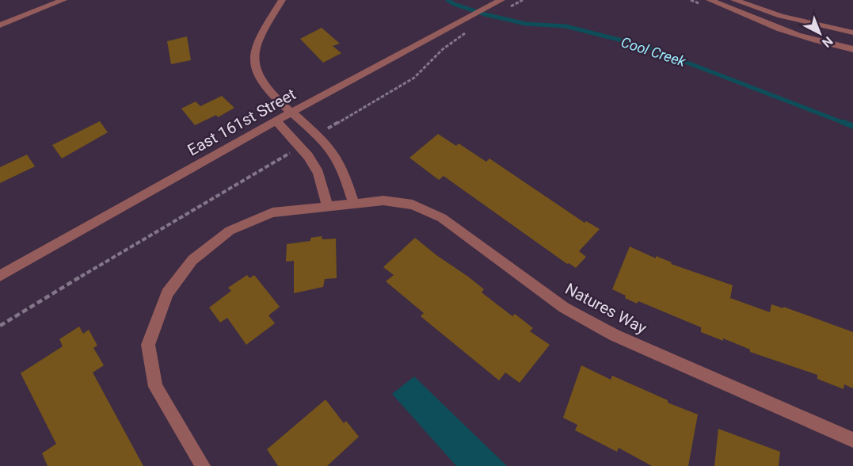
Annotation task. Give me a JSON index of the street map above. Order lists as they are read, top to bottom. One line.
{"streets":{"street":["East 161st Street","Natures Way"]},"water":["Cool Creek"],"north":"bottom right"}
